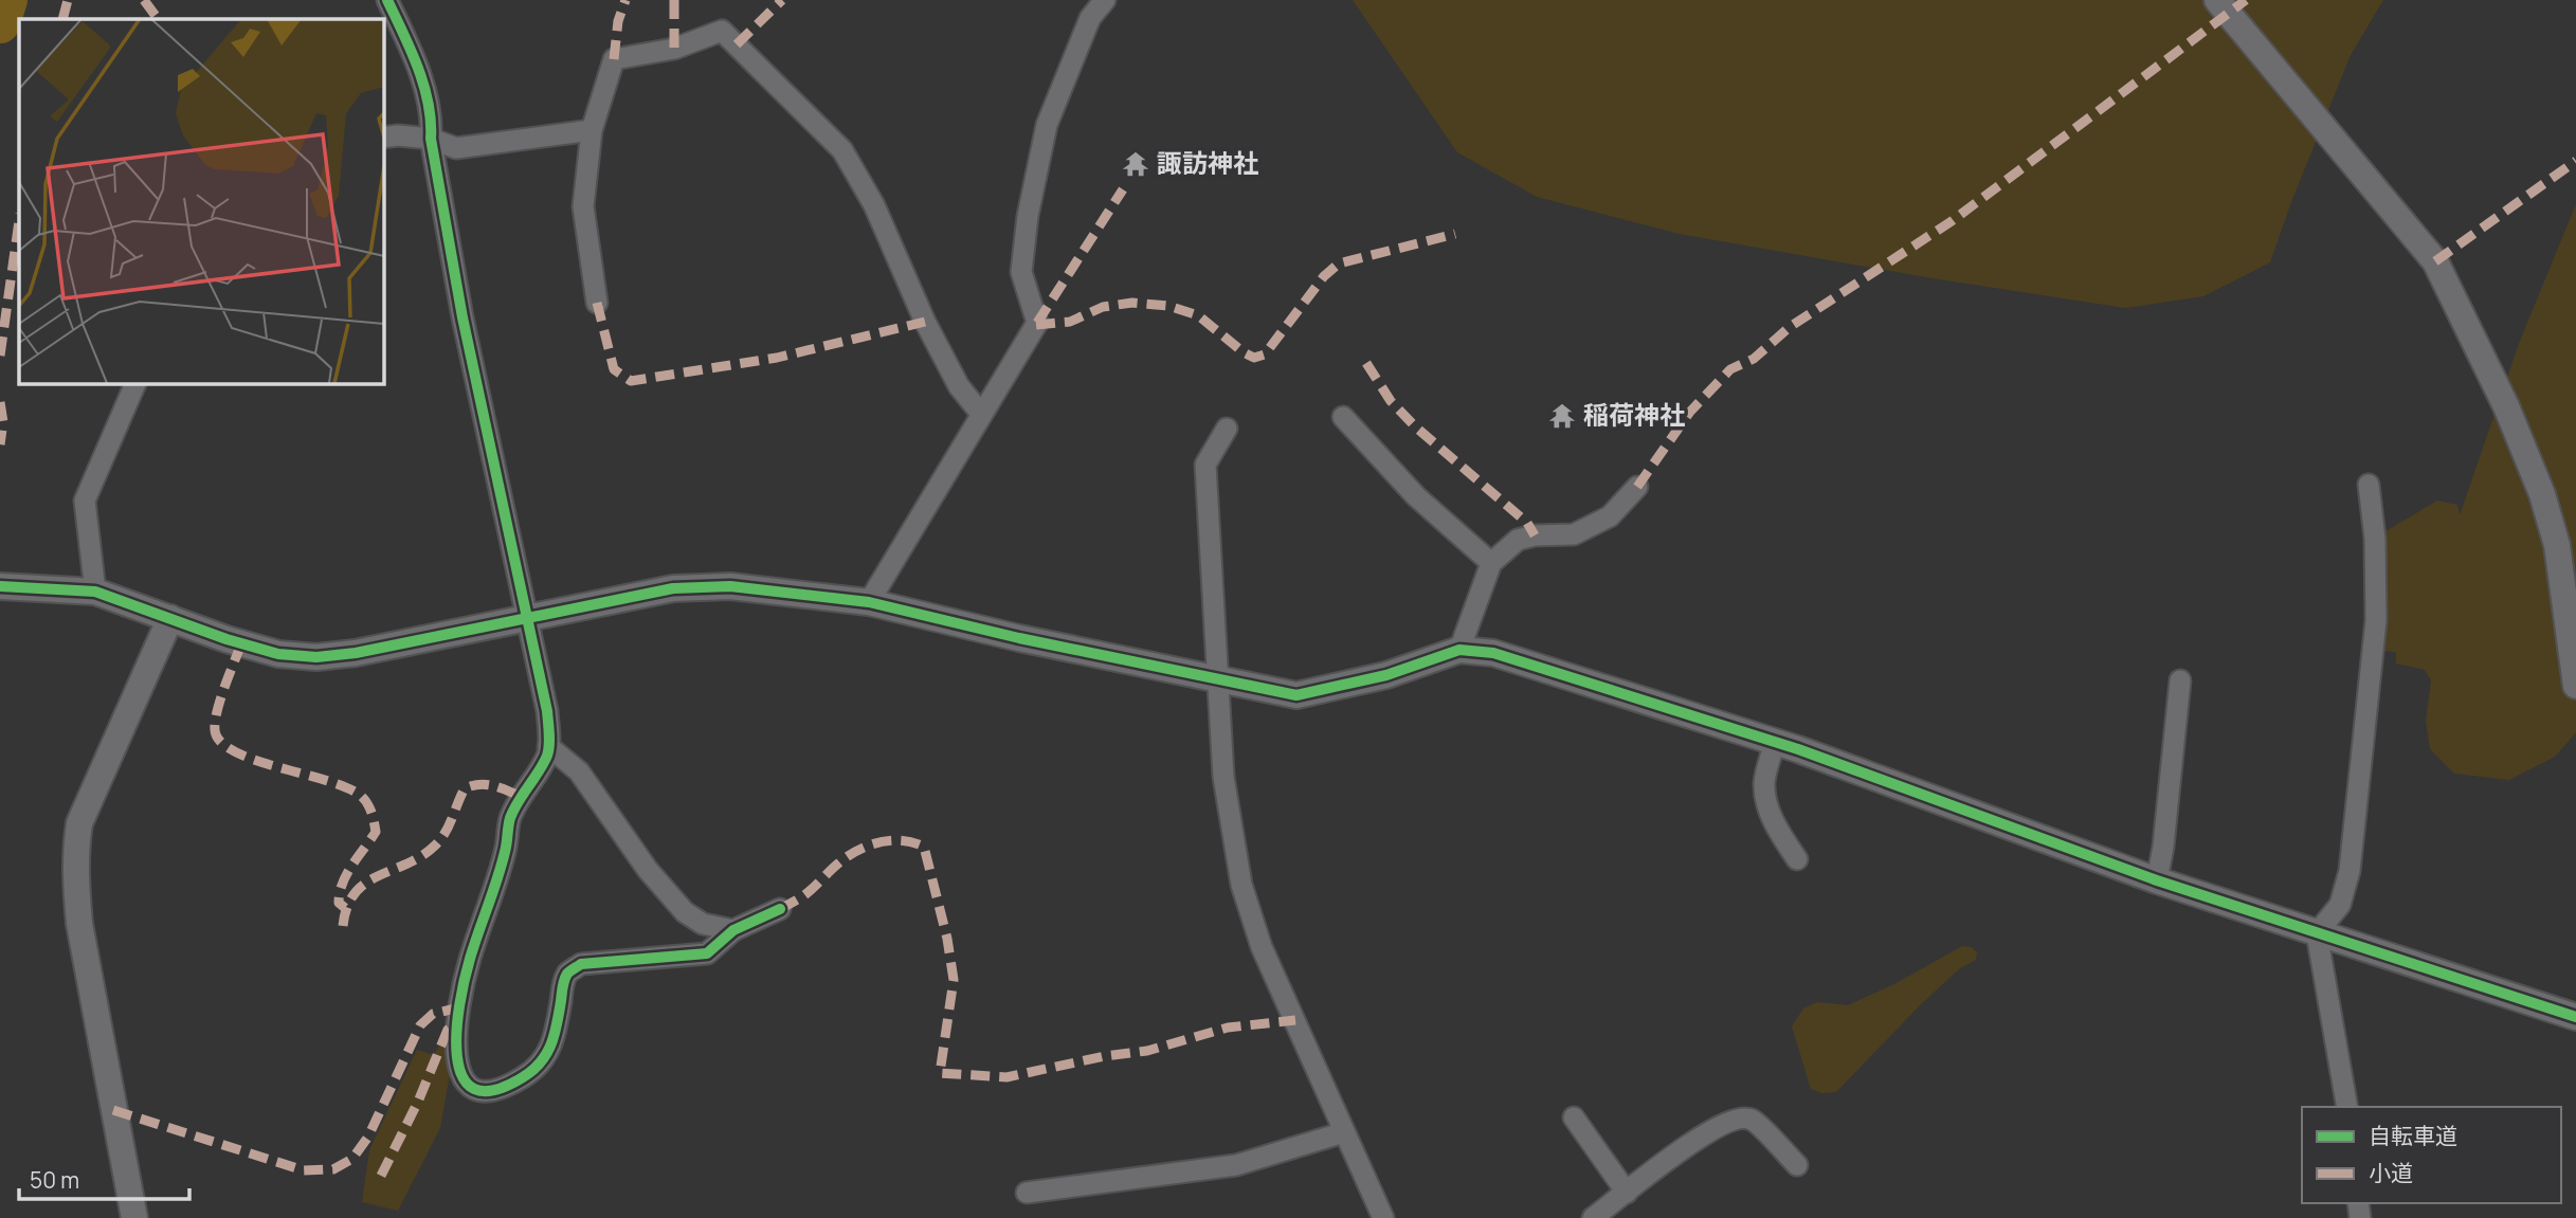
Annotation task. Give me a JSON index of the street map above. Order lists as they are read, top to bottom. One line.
{"places":{"temple":["諏訪神社","稲荷神社"]},"legend":["自転車道","小道"],"scale_bar":"50 m"}
